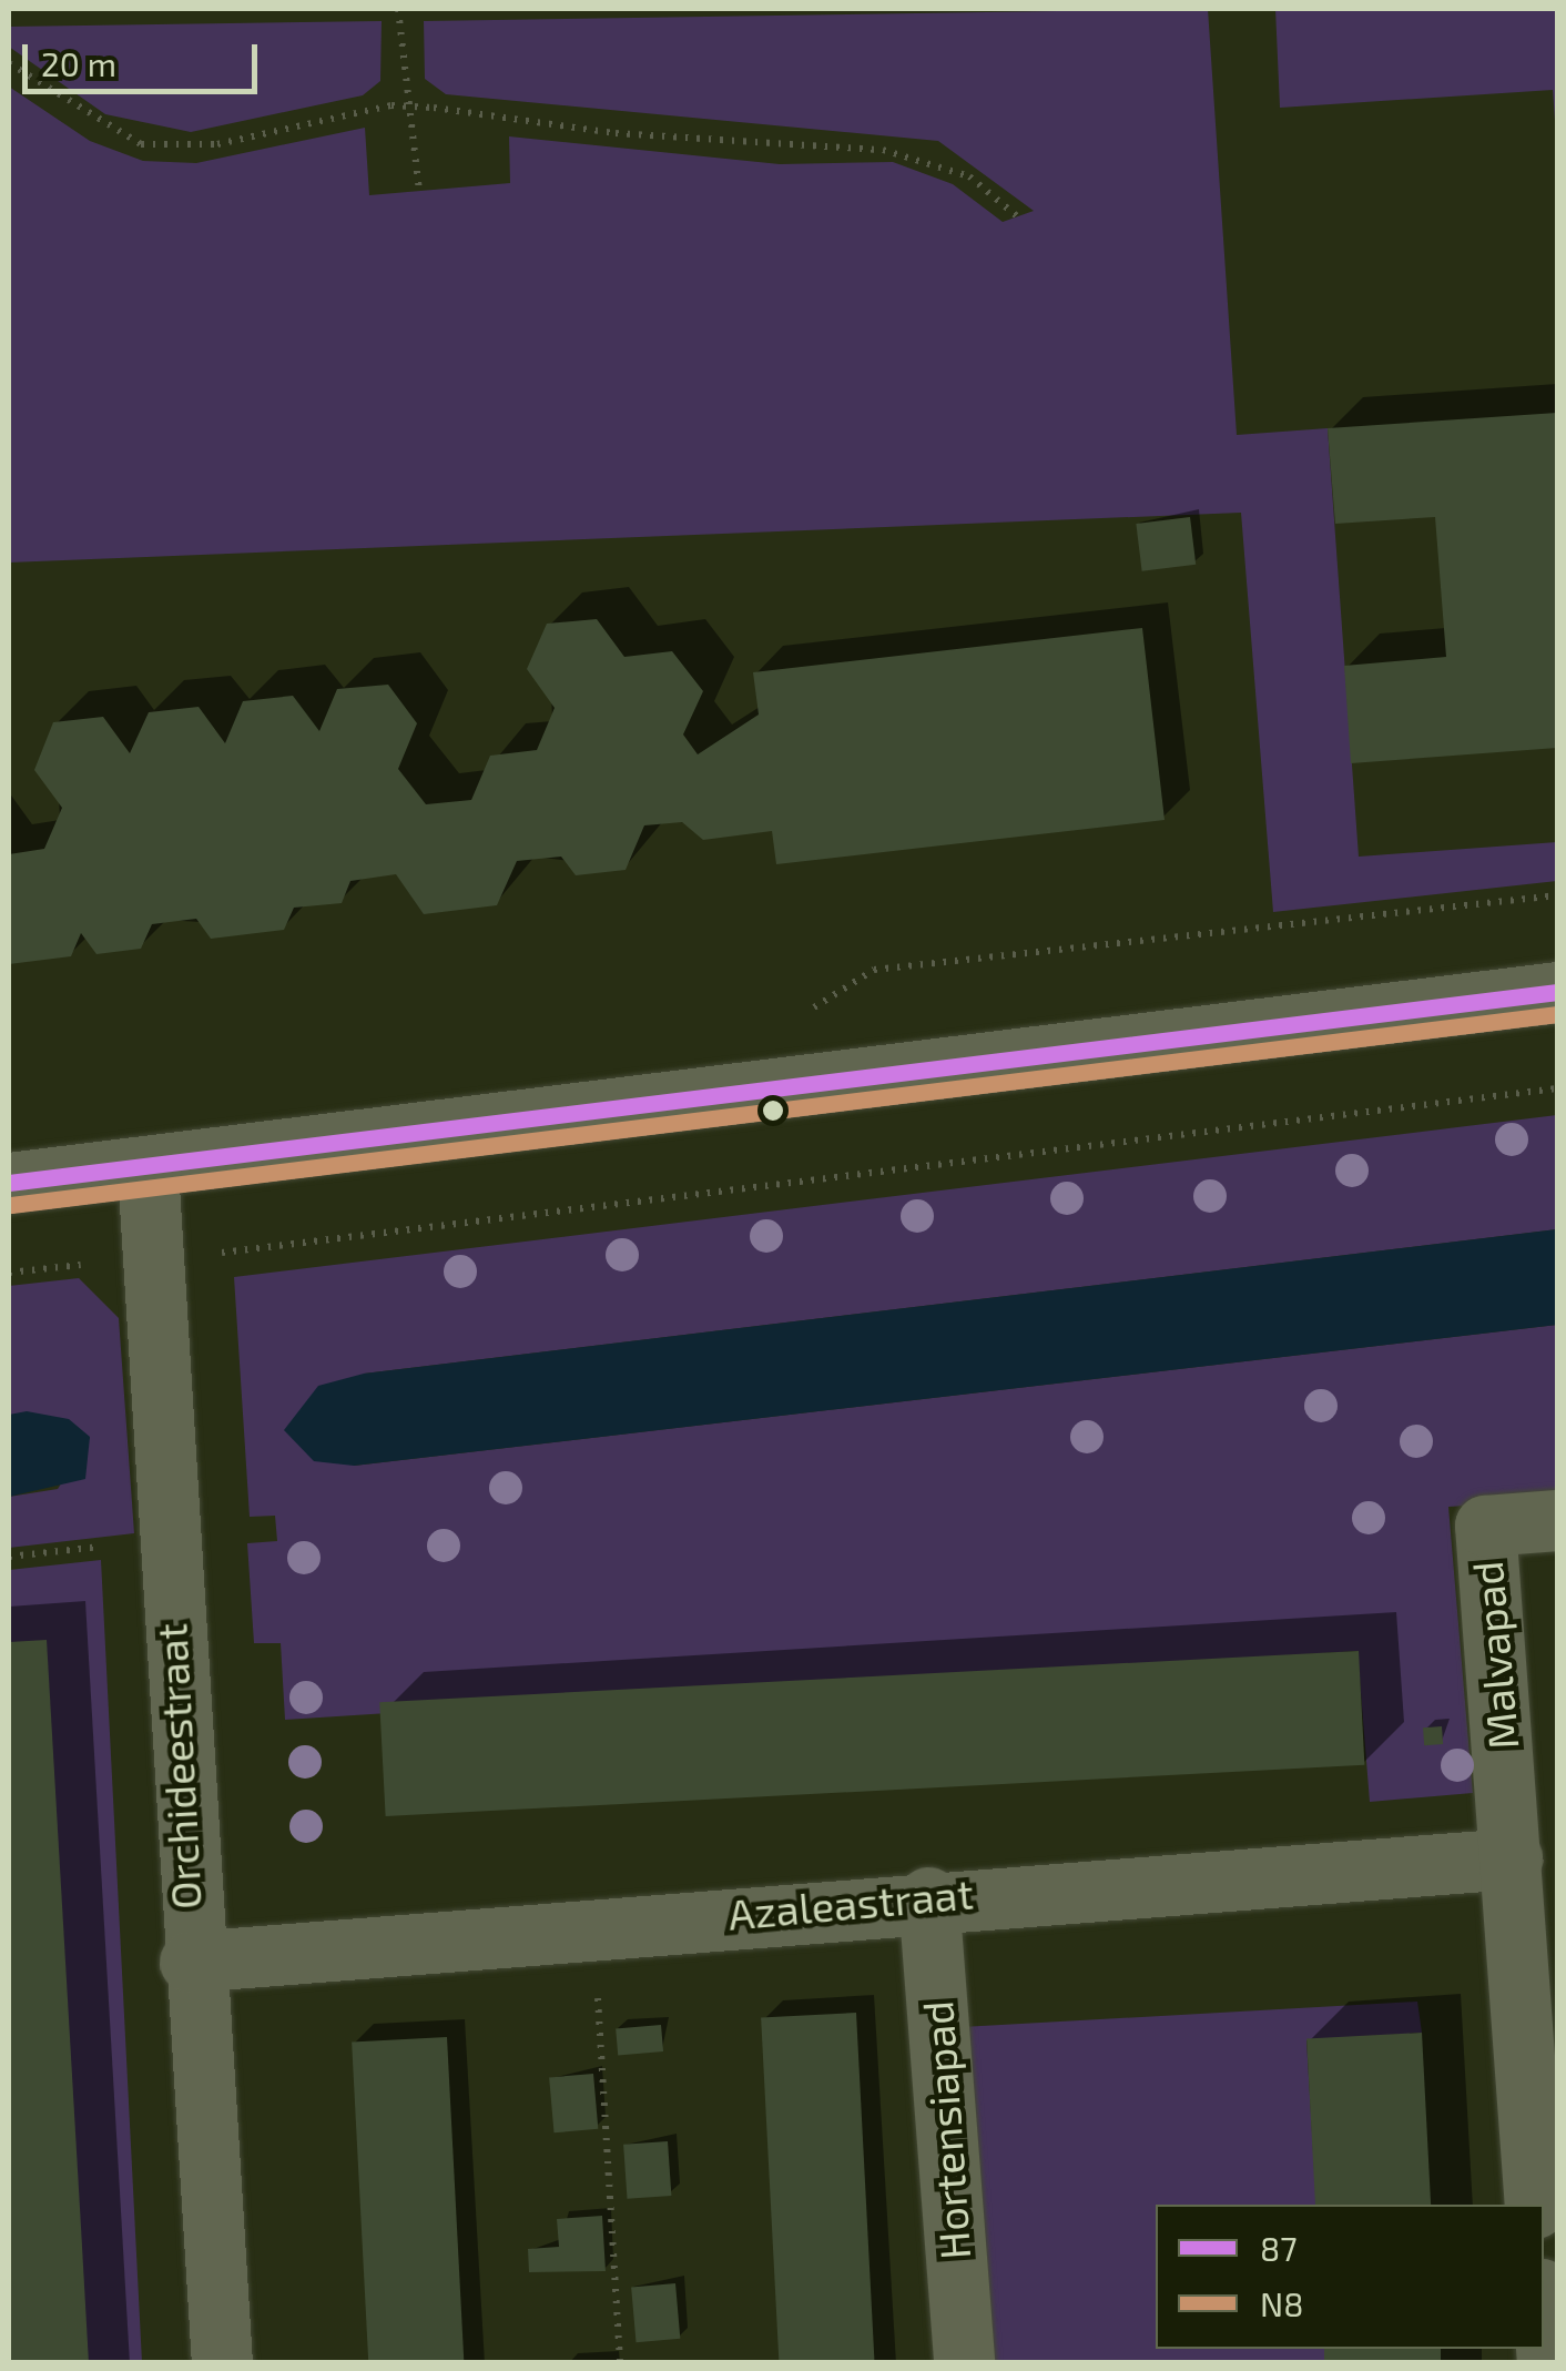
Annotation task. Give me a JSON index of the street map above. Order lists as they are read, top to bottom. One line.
{"streets":{"street":["Malvapad","Orchideestraat","Azaleastraat","Hortensiapad"]},"crossings":[["Malvapad","Azaleastraat"],["Orchideestraat","Azaleastraat"],["Azaleastraat","Hortensiapad"]],"lines":["transit line 87","transit line N8"],"legend":["87","N8"],"scale_bar":"20 m"}
